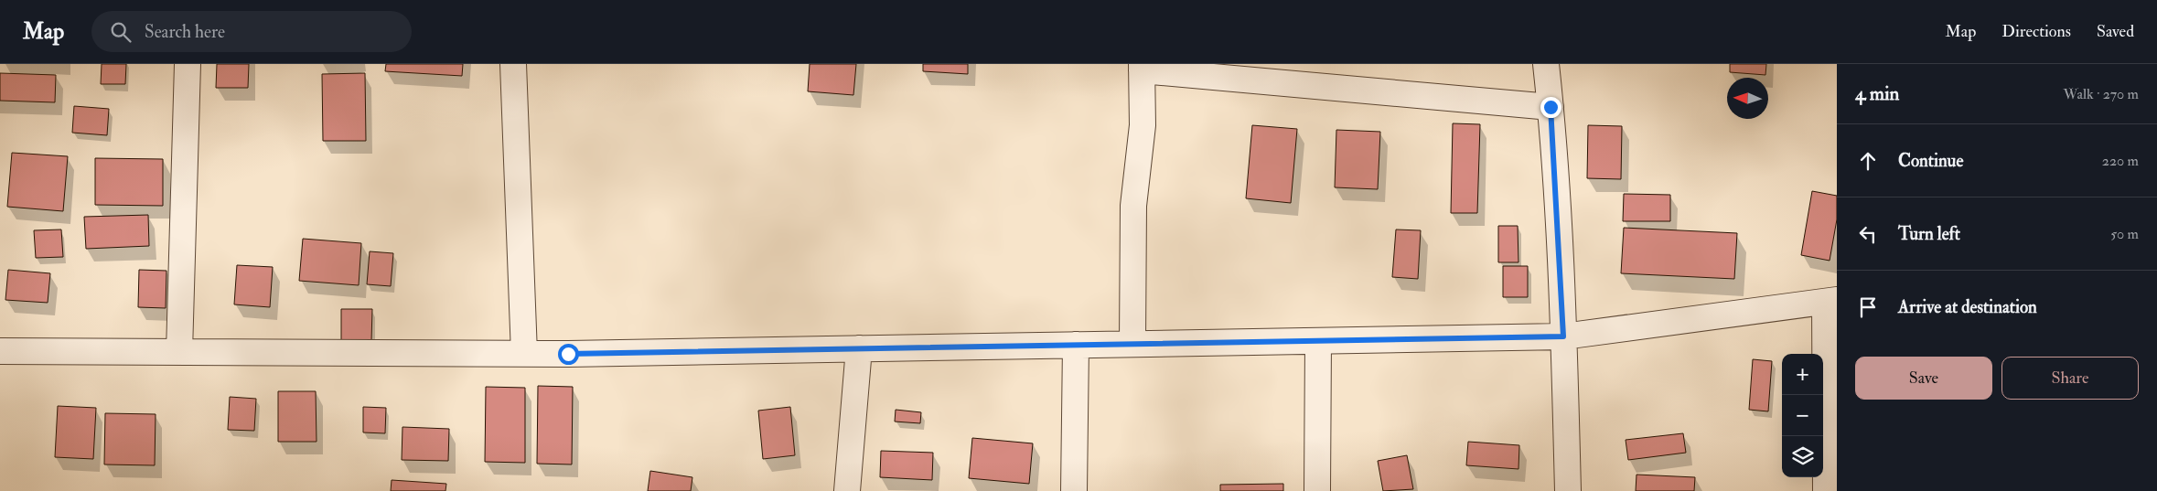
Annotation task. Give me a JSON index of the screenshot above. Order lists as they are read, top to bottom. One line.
{"north":"left","page":{"header":"Map","search":"Search here","nav":["Map","Directions","Saved"],"heading":["4 min","Walk · 270 m"],"list":[["Continue","220 m"],["Turn left","50 m"],"Arrive at destination"],"buttons":["Save","Share"],"map_buttons":["+","−"]}}
